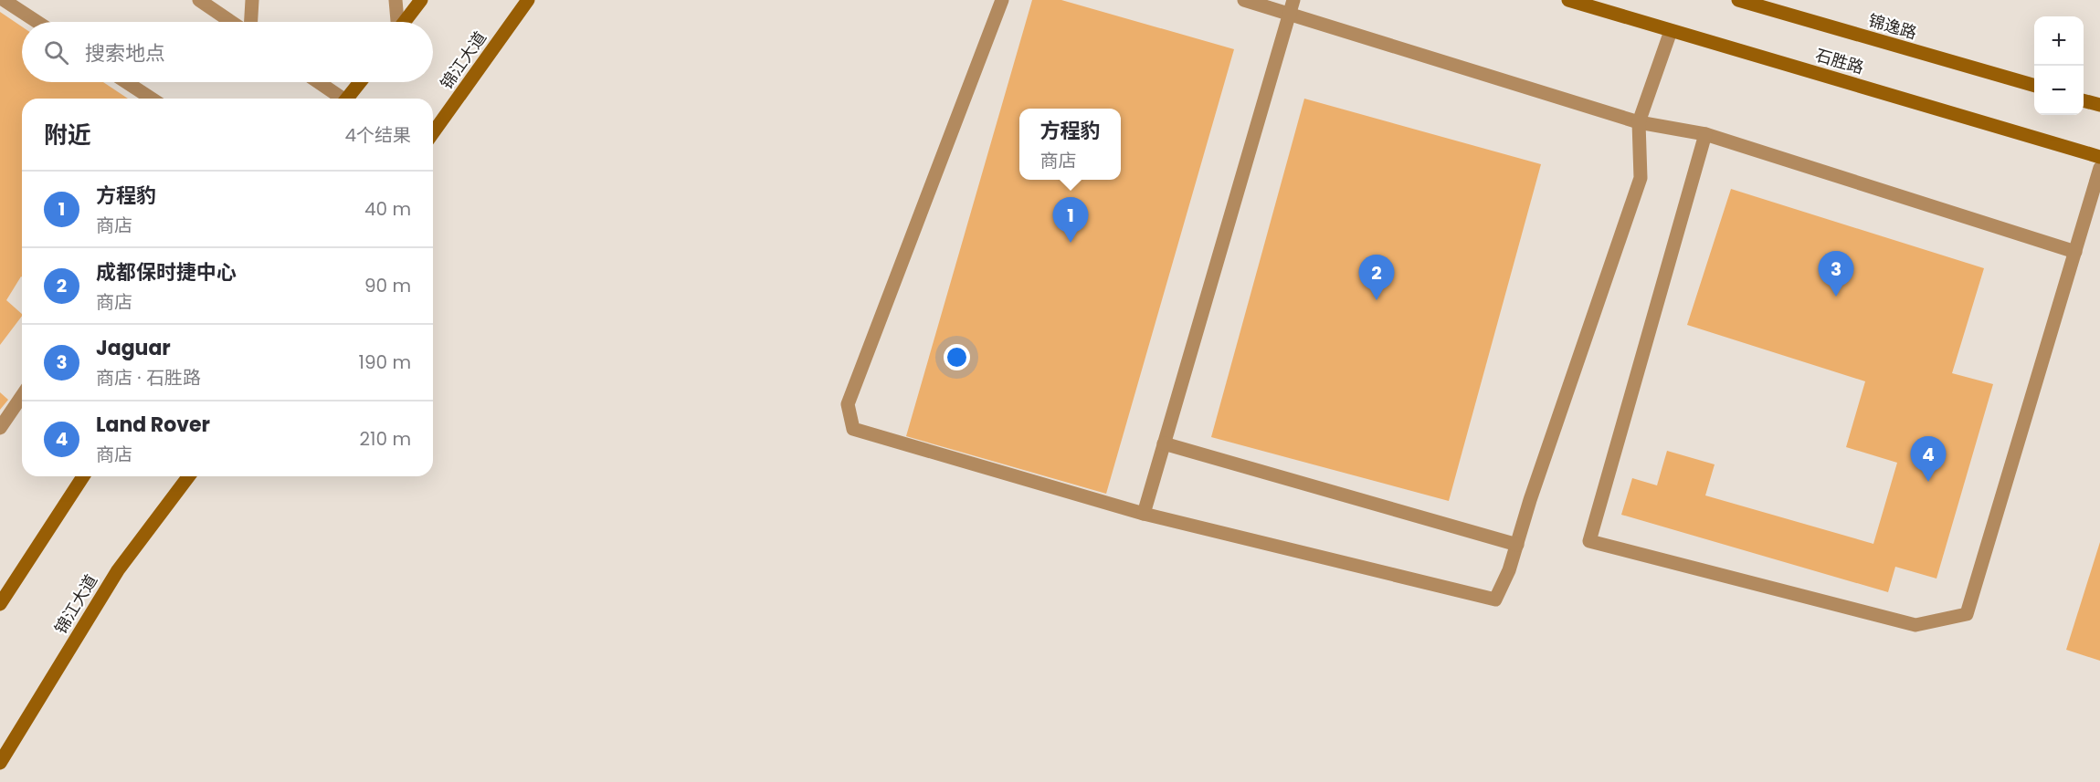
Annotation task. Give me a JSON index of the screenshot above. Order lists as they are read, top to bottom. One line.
{"streets":{"street":["锦逸路","锦江大道","石胜路"]},"page":{"map_buttons":["+","−"],"search":"搜索地点","heading":["附近","4个结果"],"popup":["方程豹","商店"],"list":[{"mark":"1","name":"方程豹","note":"商店","value":"40 m"},{"mark":"2","name":"成都保时捷中心","note":"商店","value":"90 m"},{"mark":"3","name":"Jaguar","note":"商店 · 石胜路","value":"190 m"},{"mark":"4","name":"Land Rover","note":"商店","value":"210 m"}],"pins":["1","3","2","4"]}}
